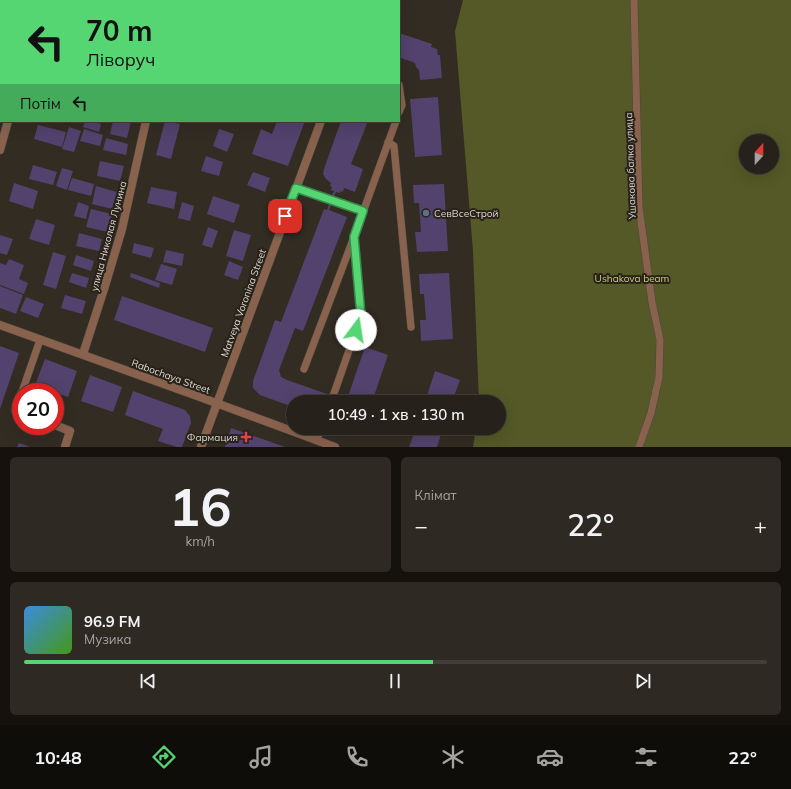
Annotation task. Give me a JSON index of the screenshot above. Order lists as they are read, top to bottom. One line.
{"streets":{"street":["улица Николая Лунина","Matveya Voronina Street","Rabochaya Street"],"lane":["Ушакова балка улица"]},"crossings":[["улица Николая Лунина","Rabochaya Street"],["Matveya Voronina Street","Rabochaya Street"]],"parks":["Ushakova beam"],"places":{"other":["СевВсеСтрой"],"health":["Фармация"]},"north":"top","page":{"turn":["70 m","Ліворуч"],"then":"Потім","limit":"20","trip":"10:49 · 1 хв · 130 m","tile":[["16","km/h"],"Клімат"],"heat":["−","22°","+"],"song":["96.9 FM","Музика"],"tabs":["10:48","22°"]}}
